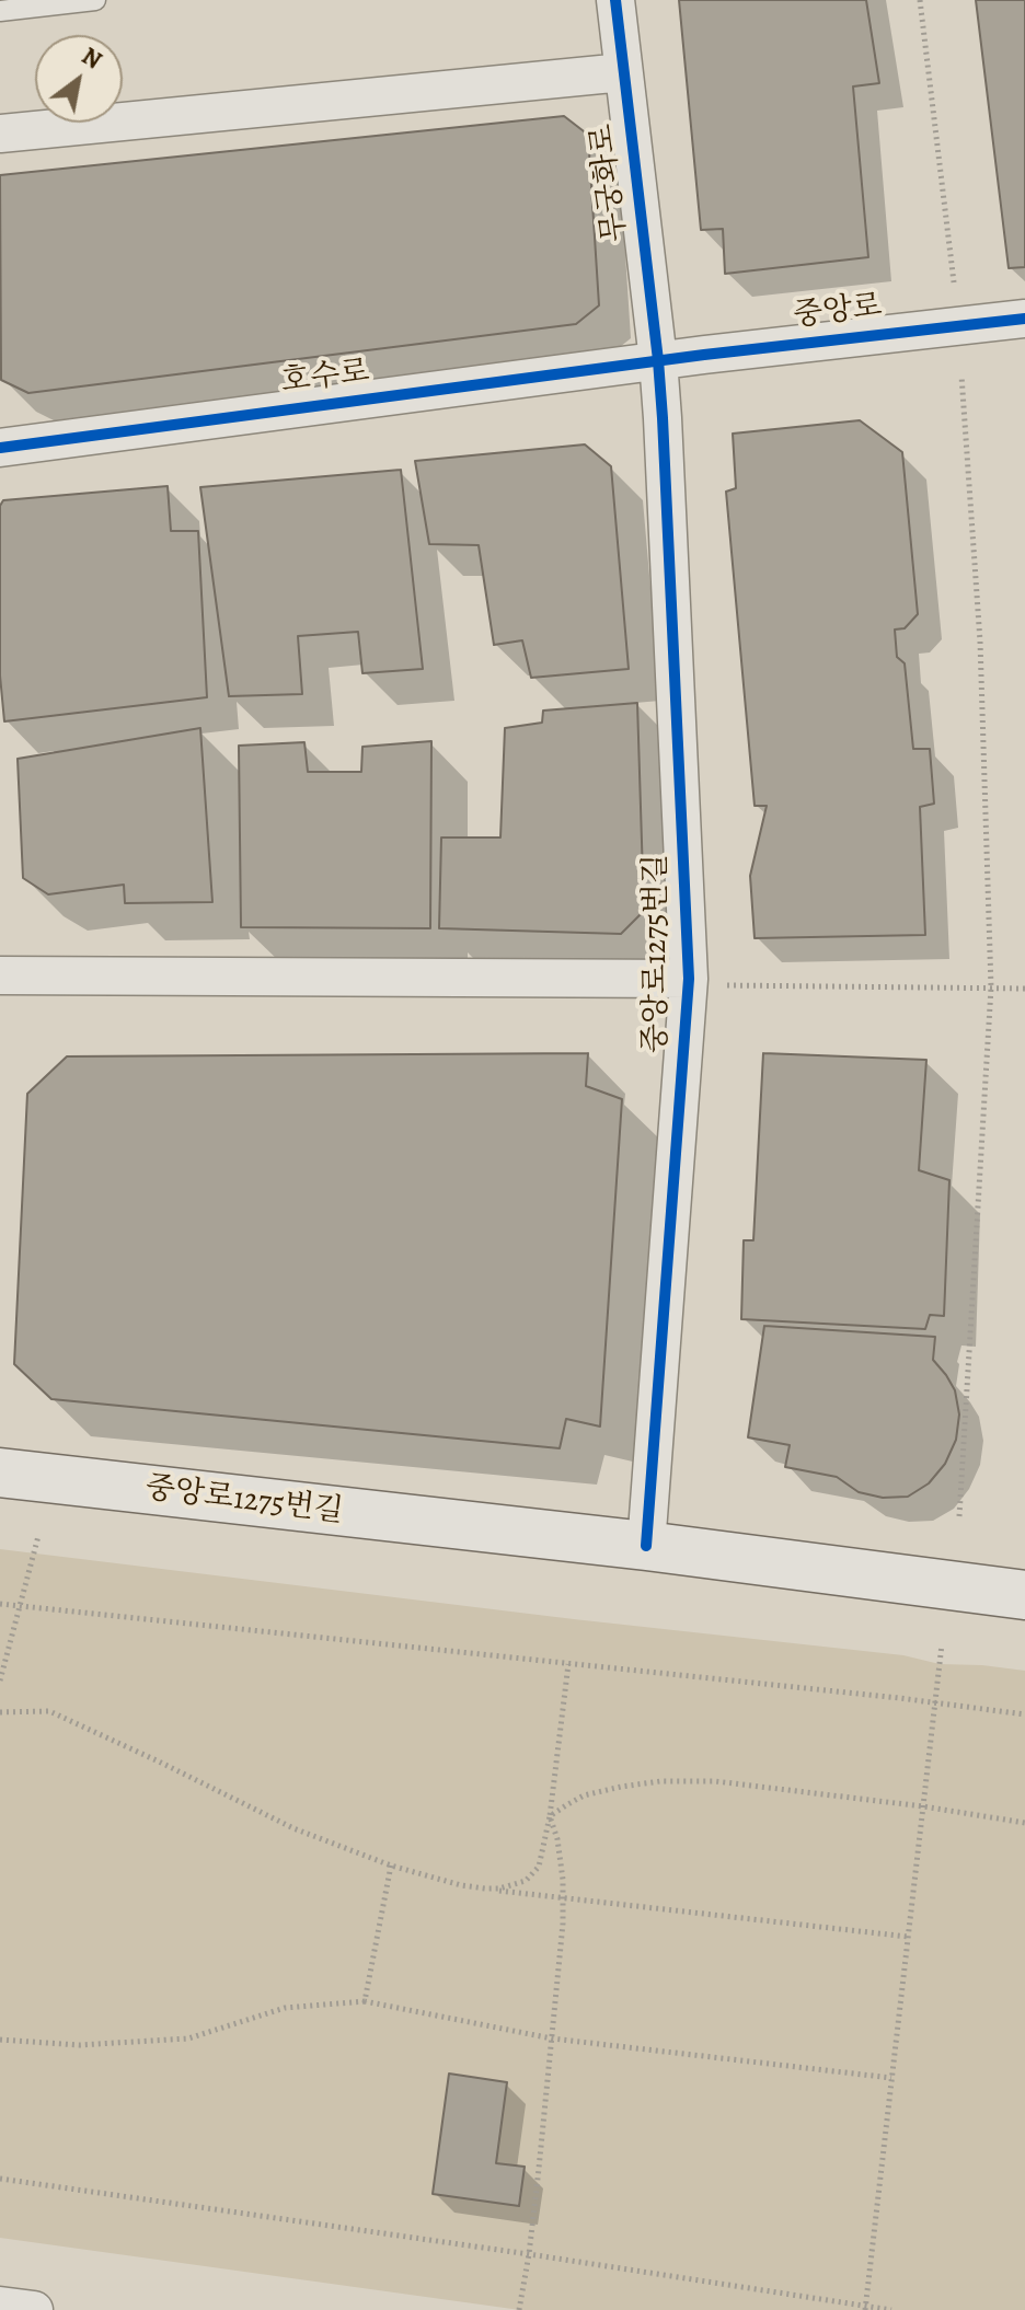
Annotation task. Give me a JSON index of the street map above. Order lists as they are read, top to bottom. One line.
{"streets":{"main road":["중앙로1275번길"],"street":["무궁화로","중앙로","호수로"]},"crossings":[["무궁화로","중앙로"],["무궁화로","호수로"],["무궁화로","중앙로1275번길"],["중앙로","호수로"],["중앙로","중앙로1275번길"],["호수로","중앙로1275번길"]],"north":"top right"}
